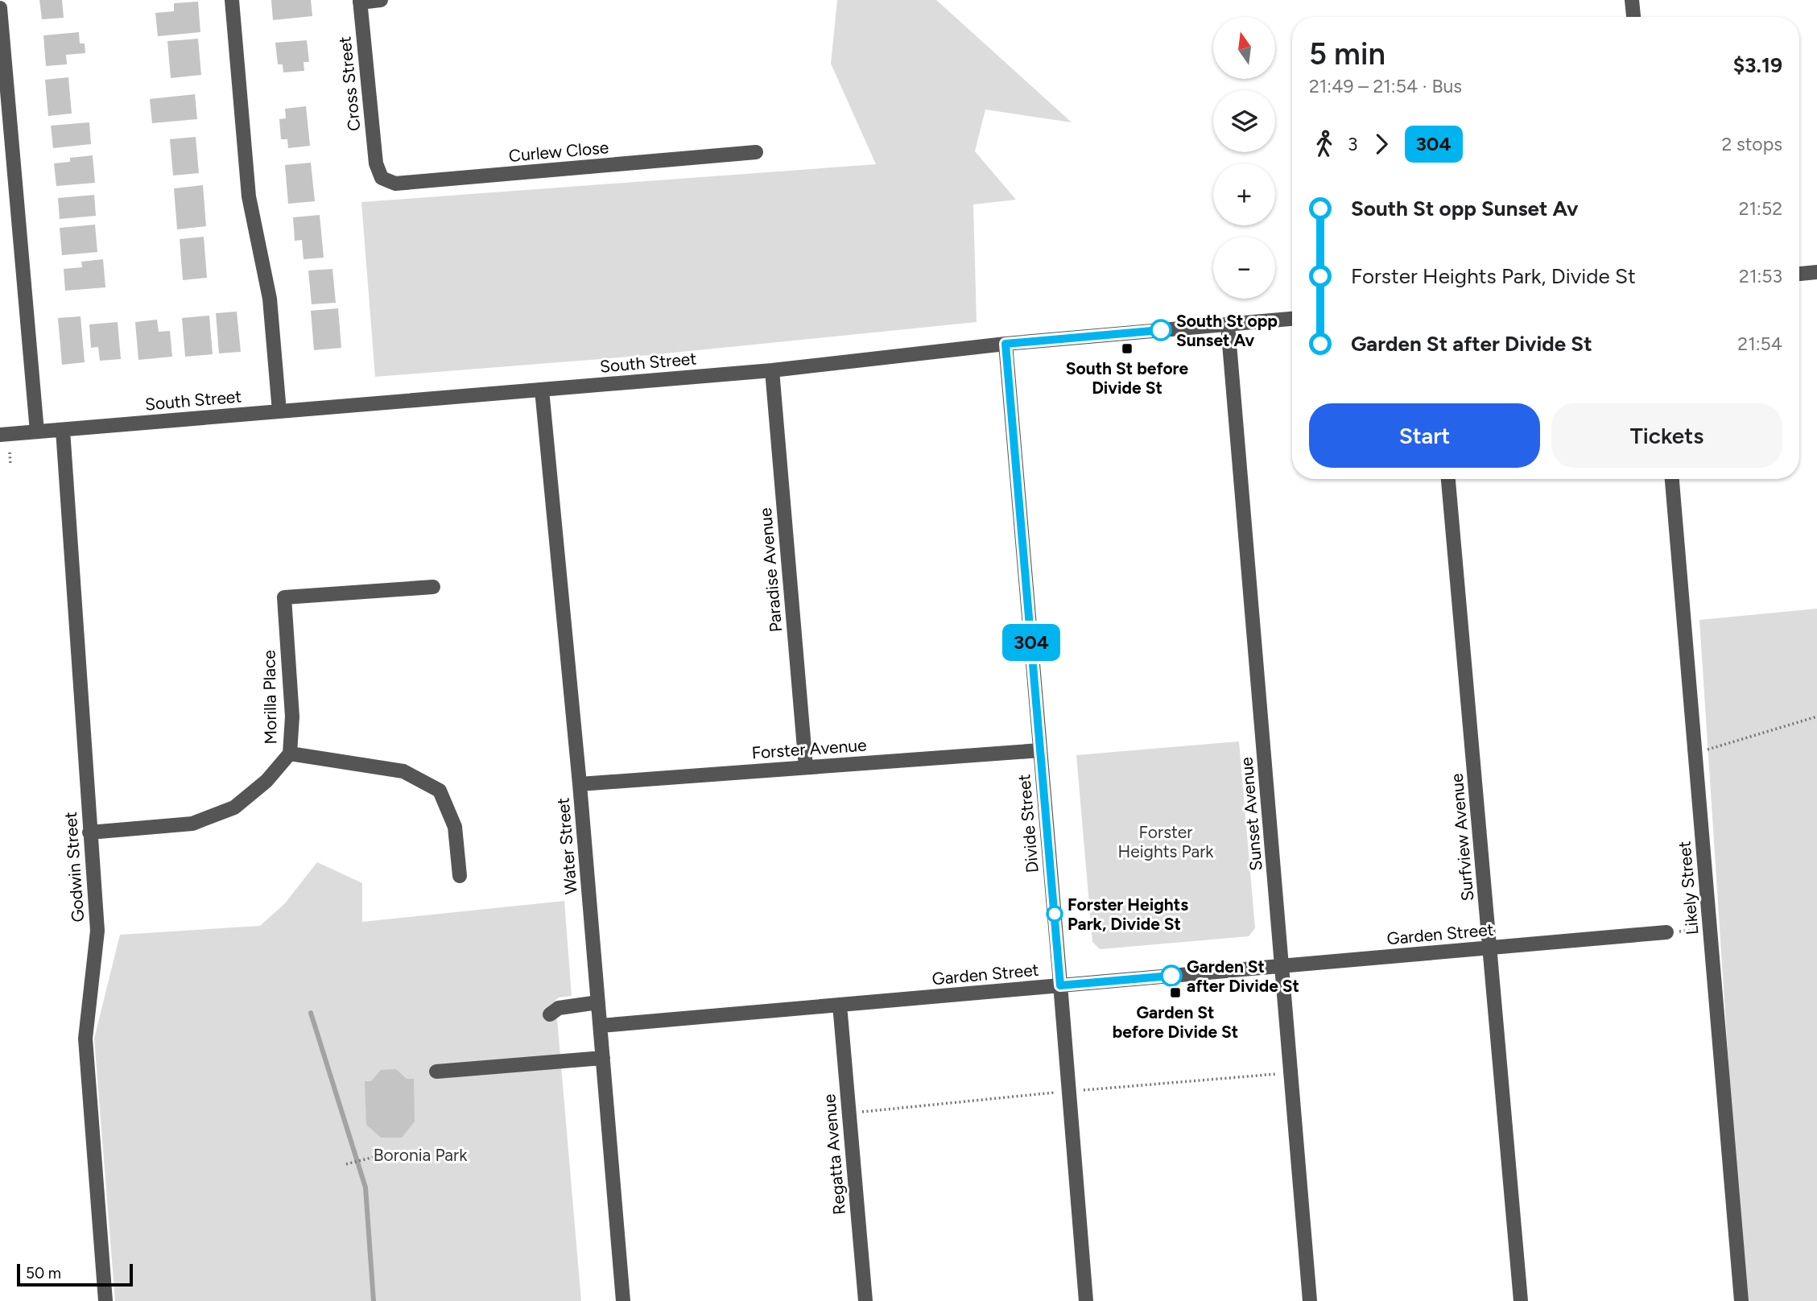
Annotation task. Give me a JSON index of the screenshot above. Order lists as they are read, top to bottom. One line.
{"streets":{"street":["Cross Street","Curlew Close","South Street","Paradise Avenue","Morilla Place","Forster Avenue","Sunset Avenue","Divide Street","Surfview Avenue","Water Street","Godwin Street","Likely Street","Garden Street","Regatta Avenue"]},"crossings":[["Cross Street","Curlew Close"],["South Street","Paradise Avenue"],["South Street","Sunset Avenue"],["South Street","Divide Street"],["South Street","Water Street"],["South Street","Godwin Street"],["Paradise Avenue","Forster Avenue"],["Morilla Place","Godwin Street"],["Forster Avenue","Divide Street"],["Forster Avenue","Water Street"],["Sunset Avenue","Garden Street"],["Divide Street","Garden Street"],["Surfview Avenue","Garden Street"],["Water Street","Garden Street"],["Garden Street","Regatta Avenue"]],"parks":["Forster Heights Park","Boronia Park"],"places":{"other":["South St opp Sunset Av","Forster Heights Park, Divide St","Garden St after Divide St"],"transit":["South St before Divide St","Garden St before Divide St"]},"lines":["bus line 304"],"scale_bar":"50 m","north":"top","page":{"on_map":"304","map_buttons":["+","−"],"heading":["5 min","21:49 – 21:54 · Bus","$3.19"],"legs":["3","304","2 stops"],"list":[{"name":"South St opp Sunset Av","value":"21:52"},{"name":"Forster Heights Park, Divide St","value":"21:53"},{"name":"Garden St after Divide St","value":"21:54"}],"buttons":["Start","Tickets"],"scale":"50 m"}}
